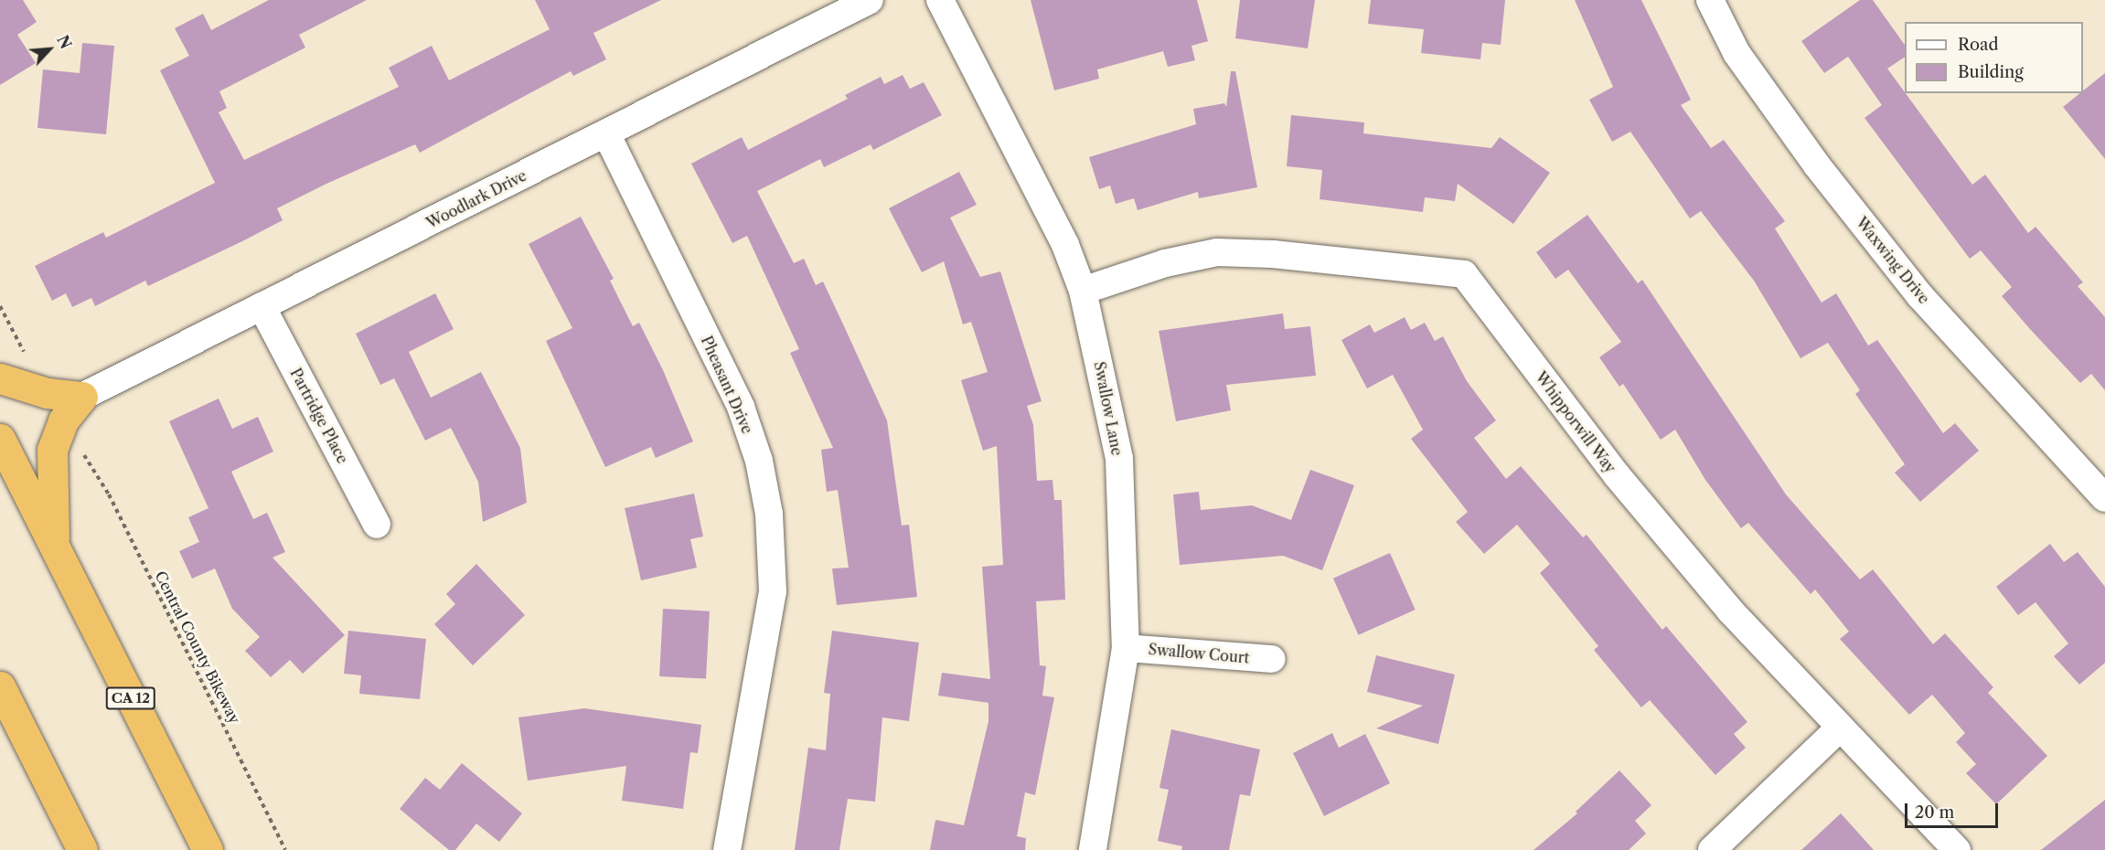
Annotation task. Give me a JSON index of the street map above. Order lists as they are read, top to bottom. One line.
{"streets":{"highway":["CA 12"],"street":["Woodlark Drive","Waxwing Drive","Pheasant Drive","Swallow Lane","Partridge Place","Whipporwill Way","Swallow Court"],"path":["Central County Bikeway"]},"crossings":[["Woodlark Drive","Pheasant Drive"],["Woodlark Drive","Partridge Place"],["Swallow Lane","Whipporwill Way"],["Swallow Lane","Swallow Court"]],"legend":["Road","Building"],"scale_bar":"20 m","north":"top right"}
